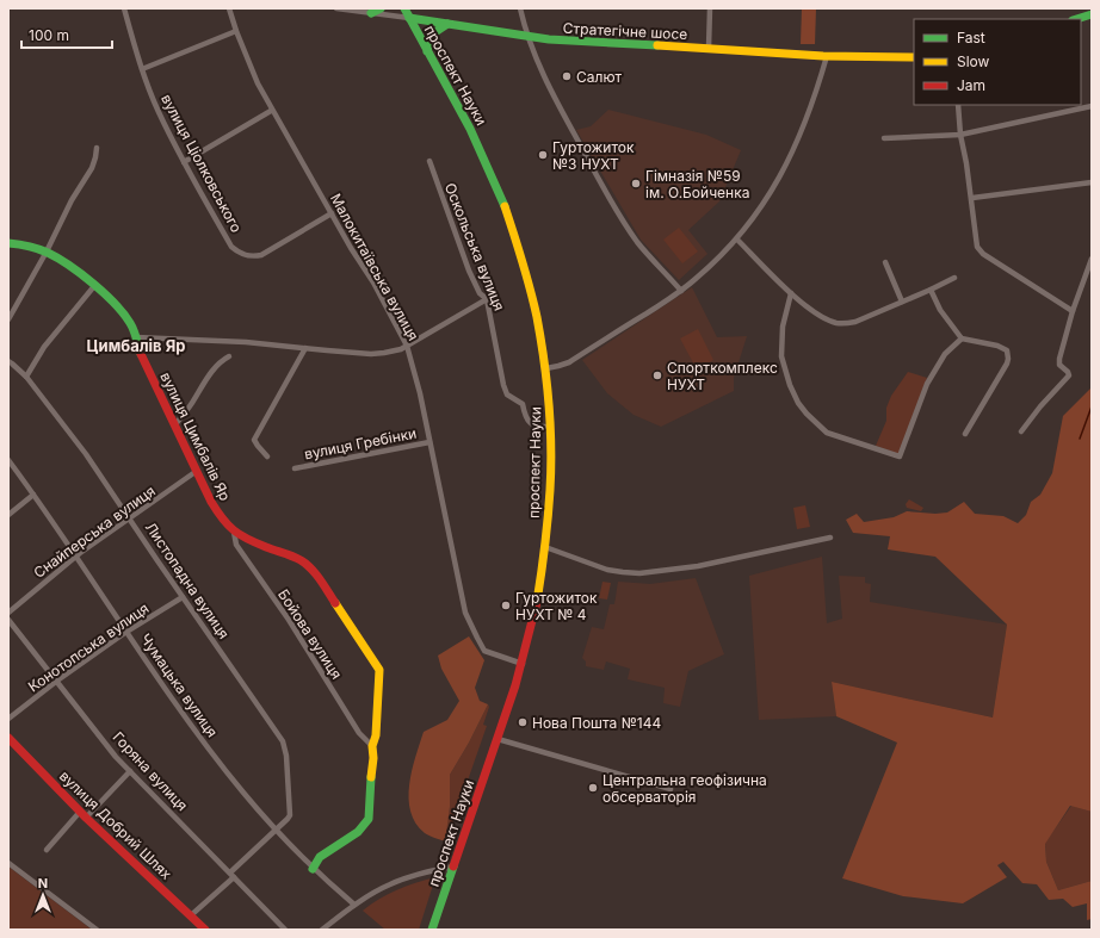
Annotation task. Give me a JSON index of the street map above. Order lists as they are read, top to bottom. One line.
{"streets":{"street":["Стратегічне шосе","проспект Науки","вулиця Ціолковського","Оскольська вулиця","Малокитаївська вулиця","вулиця Цимбалів Яр","вулиця Гребінки","Снайперська вулиця","Листопадна вулиця","Бойова вулиця","Конотопська вулиця","Чумацька вулиця","Горяна вулиця","вулиця Добрий Шлях"]},"crossings":[["Стратегічне шосе","проспект Науки"],["проспект Науки","Оскольська вулиця"],["проспект Науки","Малокитаївська вулиця"],["вулиця Ціолковського","Малокитаївська вулиця"],["Малокитаївська вулиця","вулиця Гребінки"],["вулиця Цимбалів Яр","Снайперська вулиця"],["вулиця Цимбалів Яр","Бойова вулиця"],["вулиця Цимбалів Яр","Чумацька вулиця"],["Снайперська вулиця","Листопадна вулиця"],["Снайперська вулиця","Чумацька вулиця"],["Листопадна вулиця","Конотопська вулиця"],["Листопадна вулиця","Чумацька вулиця"],["Листопадна вулиця","Горяна вулиця"],["Листопадна вулиця","вулиця Добрий Шлях"],["Конотопська вулиця","Чумацька вулиця"],["Конотопська вулиця","Горяна вулиця"]],"districts":["Цимбалів Яр"],"places":["Салют","Гуртожиток №3 НУХТ","Гімназія №59 ім. О.Бойченка","Спорткомплекс НУХТ","Гуртожиток НУХТ № 4","Нова Пошта №144","Центральна геофізична обсерваторія"],"legend":["Fast","Slow","Jam"],"scale_bar":"100 m","north":"top"}
